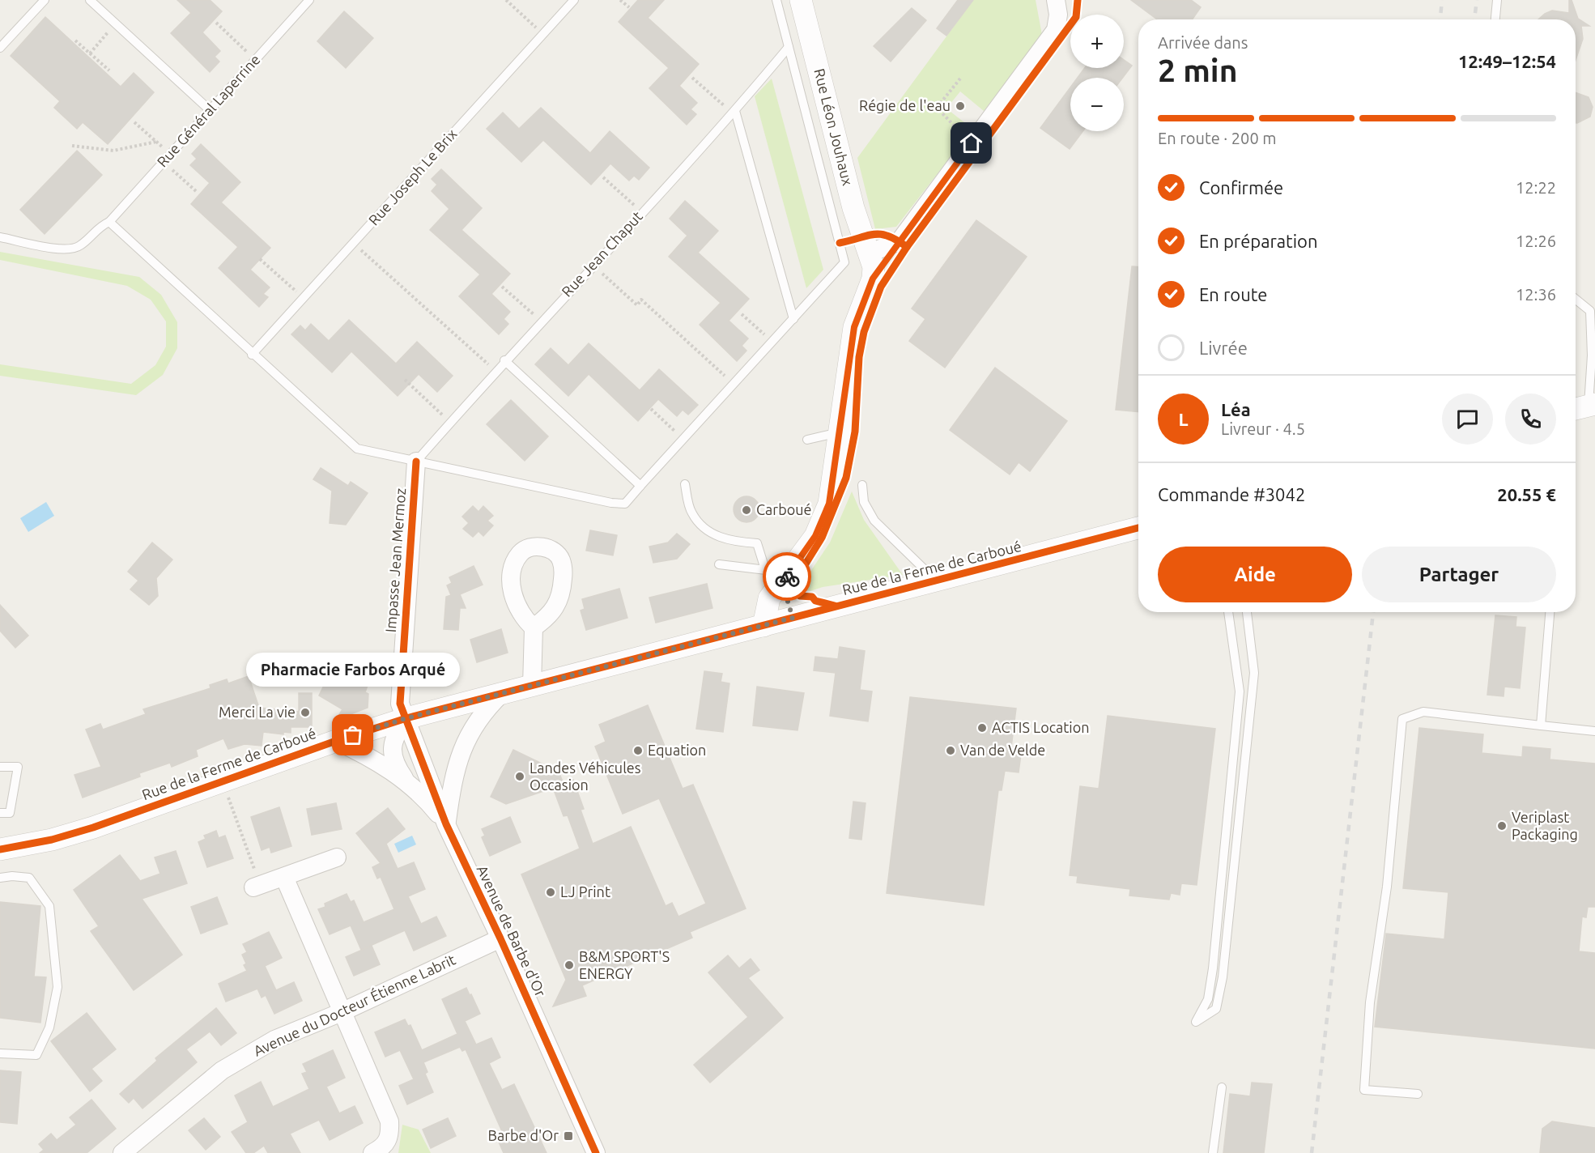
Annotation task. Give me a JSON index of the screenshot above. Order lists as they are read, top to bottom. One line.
{"streets":{"street":["Rue Léon Jouhaux","Impasse Jean Mermoz","Rue de la Ferme de Carboué","Avenue de Barbe d'Or","Avenue du Docteur Étienne Labrit"],"lane":["Rue Général Laperrine","Rue Joseph Le Brix","Rue Jean Chaput"]},"crossings":[["Rue Jean Chaput","Impasse Jean Mermoz"],["Impasse Jean Mermoz","Rue de la Ferme de Carboué"],["Impasse Jean Mermoz","Avenue de Barbe d'Or"],["Rue de la Ferme de Carboué","Avenue de Barbe d'Or"],["Avenue de Barbe d'Or","Avenue du Docteur Étienne Labrit"]],"places":{"other":["Régie de l'eau","Carboué","Merci La vie","ACTIS Location","Pharmacie Farbos Arqué","Equation","Van de Velde","Landes Véhicules Occasion","Veriplast Packaging","LJ Print","B&M SPORT'S ENERGY"],"transit":["Barbe d'Or"]},"page":{"map_buttons":["+","−"],"heading":["2 min","Arrivée dans","12:49–12:54"],"panel":["Léa","Livreur · 4.5","Commande #3042","20.55 €"],"bar":"En route · 200 m","list":[["Confirmée","12:22"],["En préparation","12:26"],["En route","12:36"],"Livrée"],"round":"L","buttons":["Aide","Partager"],"bubble":"Pharmacie Farbos Arqué"}}
